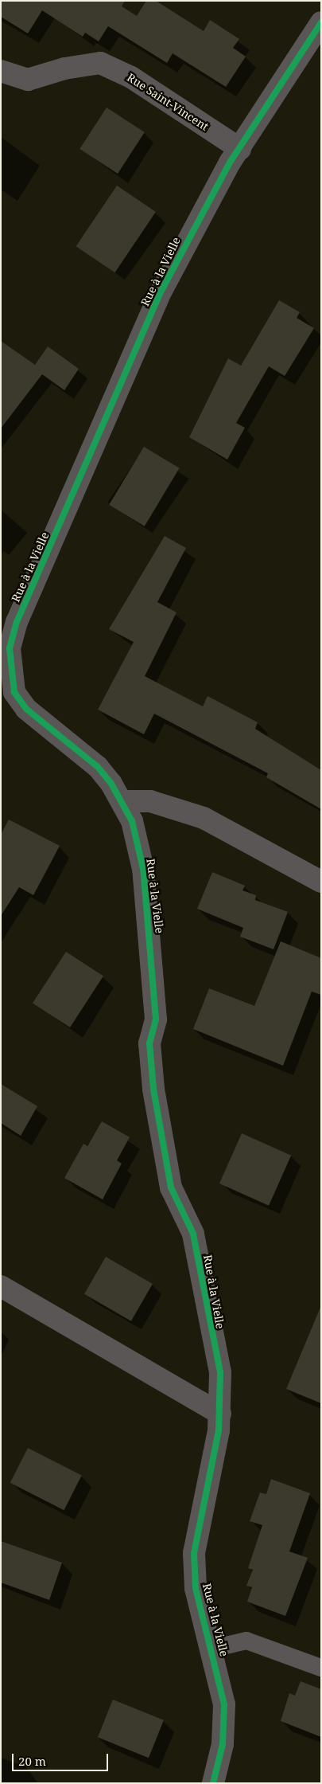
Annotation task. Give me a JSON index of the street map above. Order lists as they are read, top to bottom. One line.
{"streets":{"street":["Rue Saint-Vincent","Rue à la Vielle"]},"crossings":[["Rue Saint-Vincent","Rue à la Vielle"]],"scale_bar":"20 m"}
